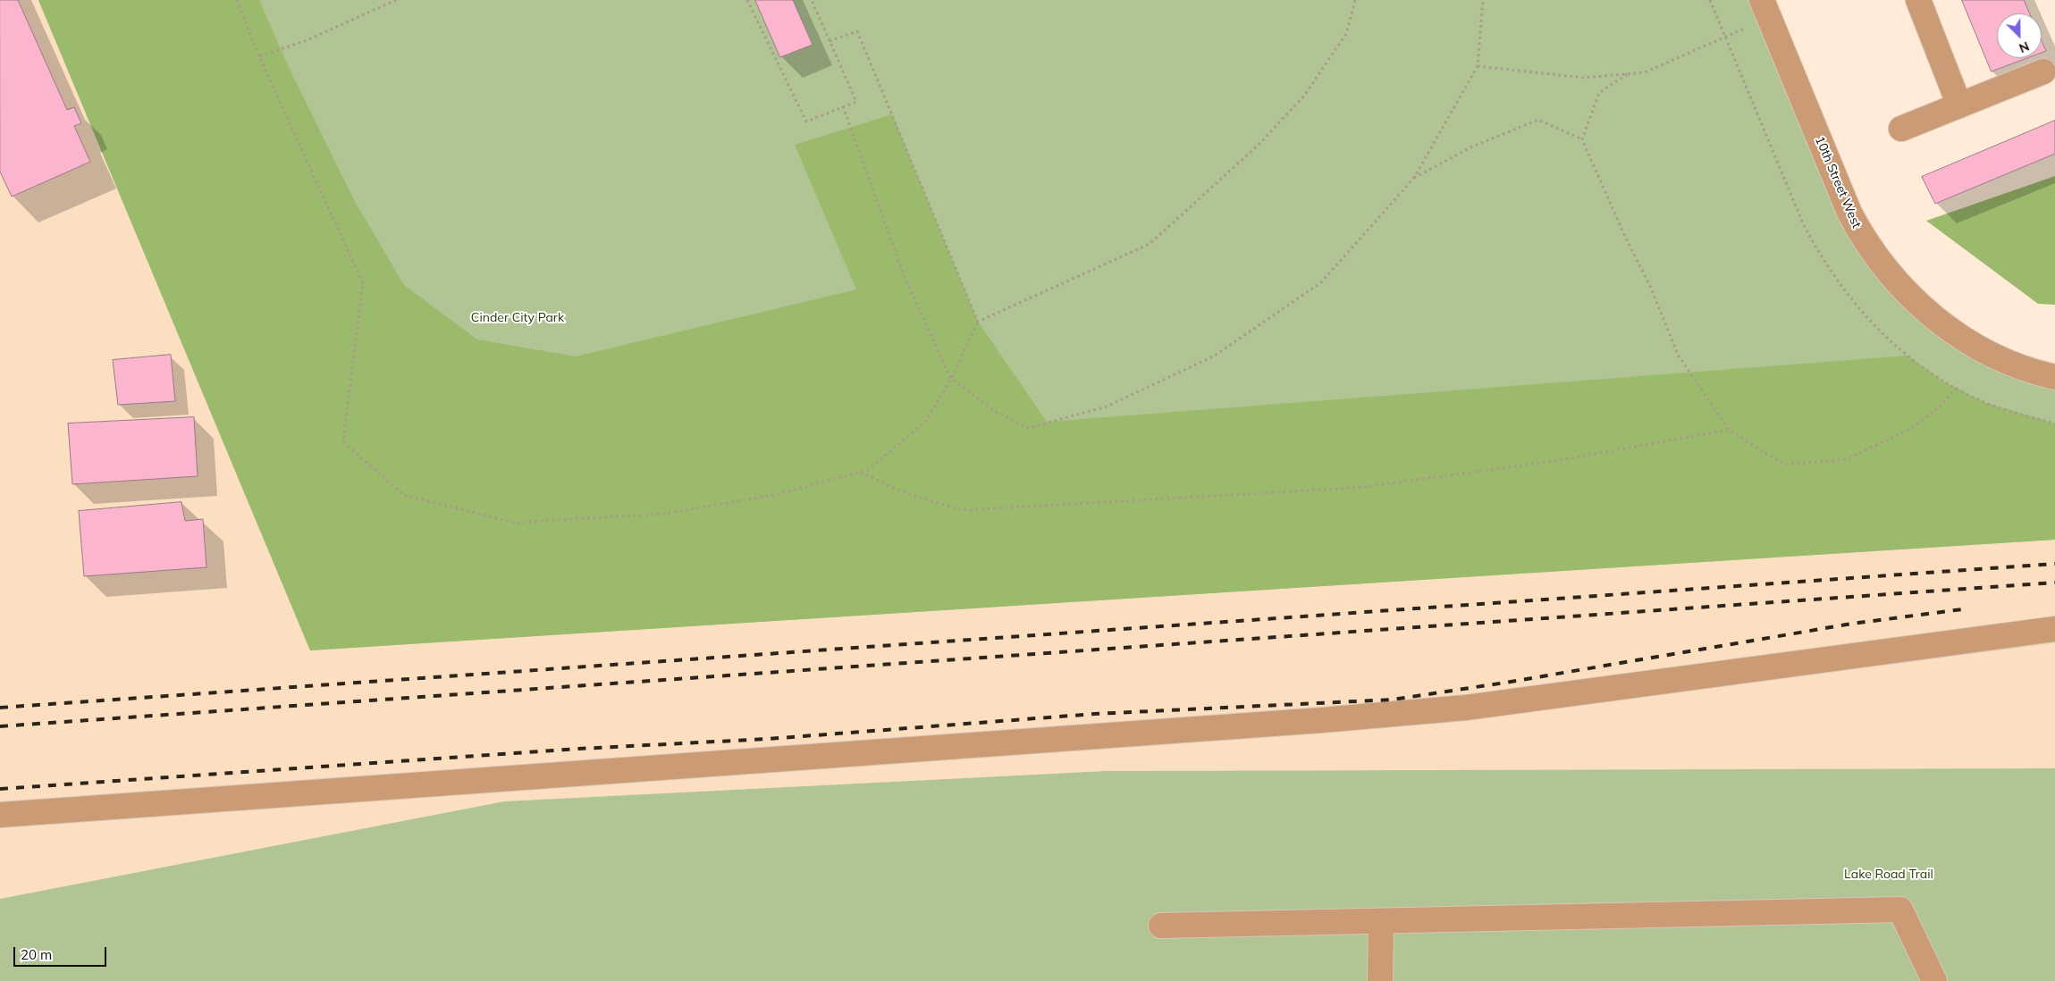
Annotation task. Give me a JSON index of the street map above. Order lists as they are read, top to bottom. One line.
{"streets":{"street":["10th Street West"]},"parks":["Cinder City Park","Lake Road Trail"],"scale_bar":"20 m","north":"bottom right"}
